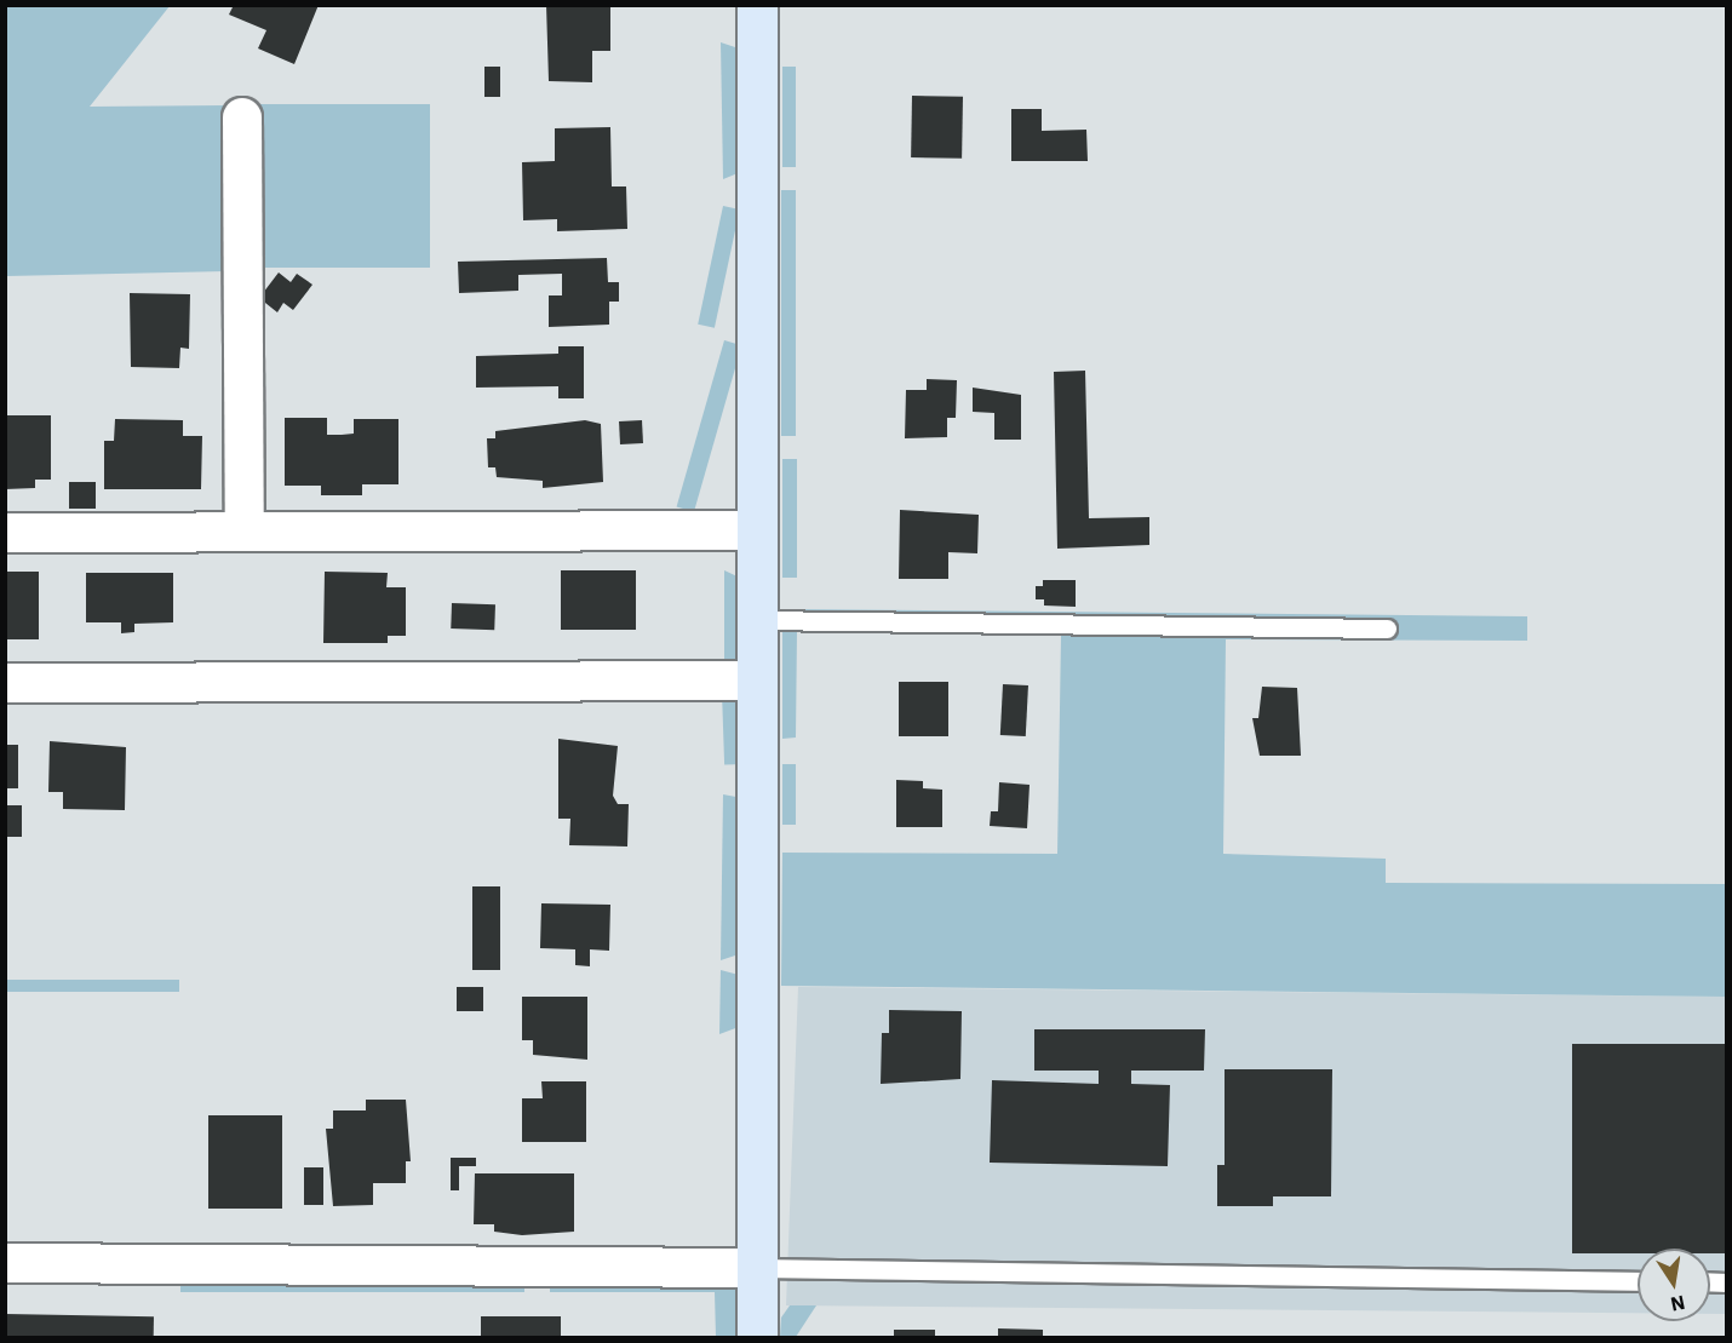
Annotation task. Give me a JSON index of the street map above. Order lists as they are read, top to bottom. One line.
{"north":"bottom"}
